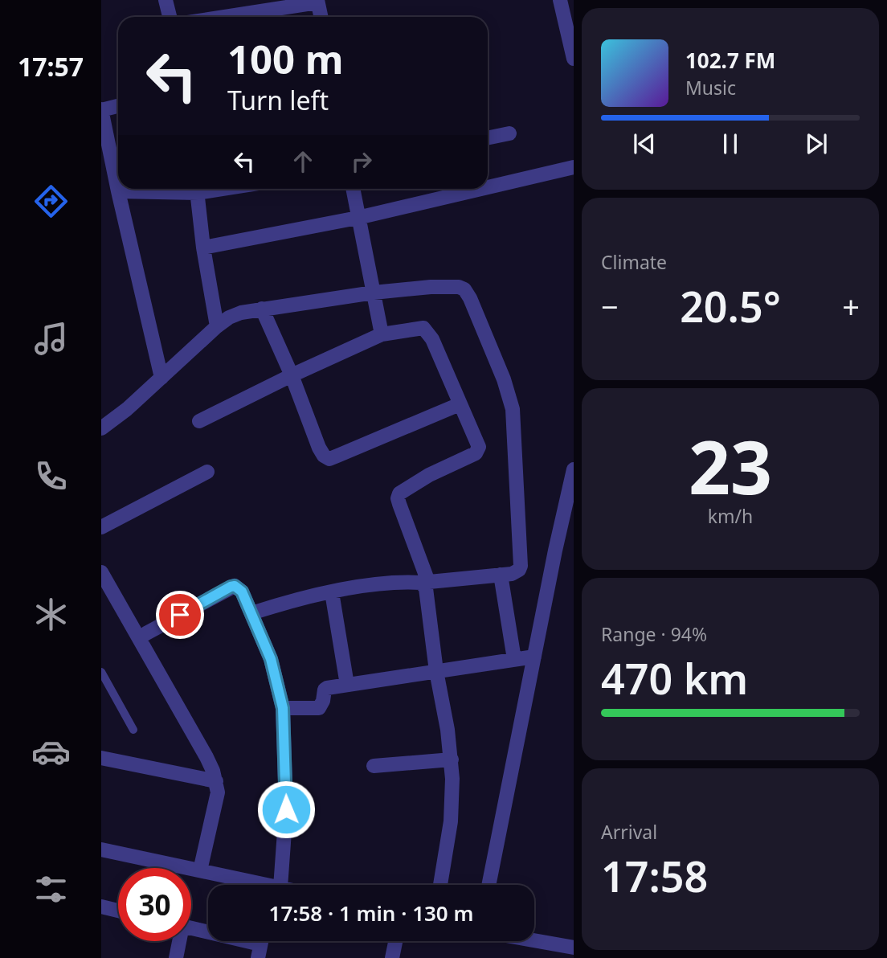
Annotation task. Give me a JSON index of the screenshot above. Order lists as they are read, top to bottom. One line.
{"page":{"tabs":"17:57","turn":["100 m","Turn left"],"song":["102.7 FM","Music"],"tile":["Climate",["23","km/h"],["Range · 94%","470 km"],["Arrival","17:58"]],"heat":["−","20.5°","+"],"limit":"30","trip":"17:58 · 1 min · 130 m"}}
